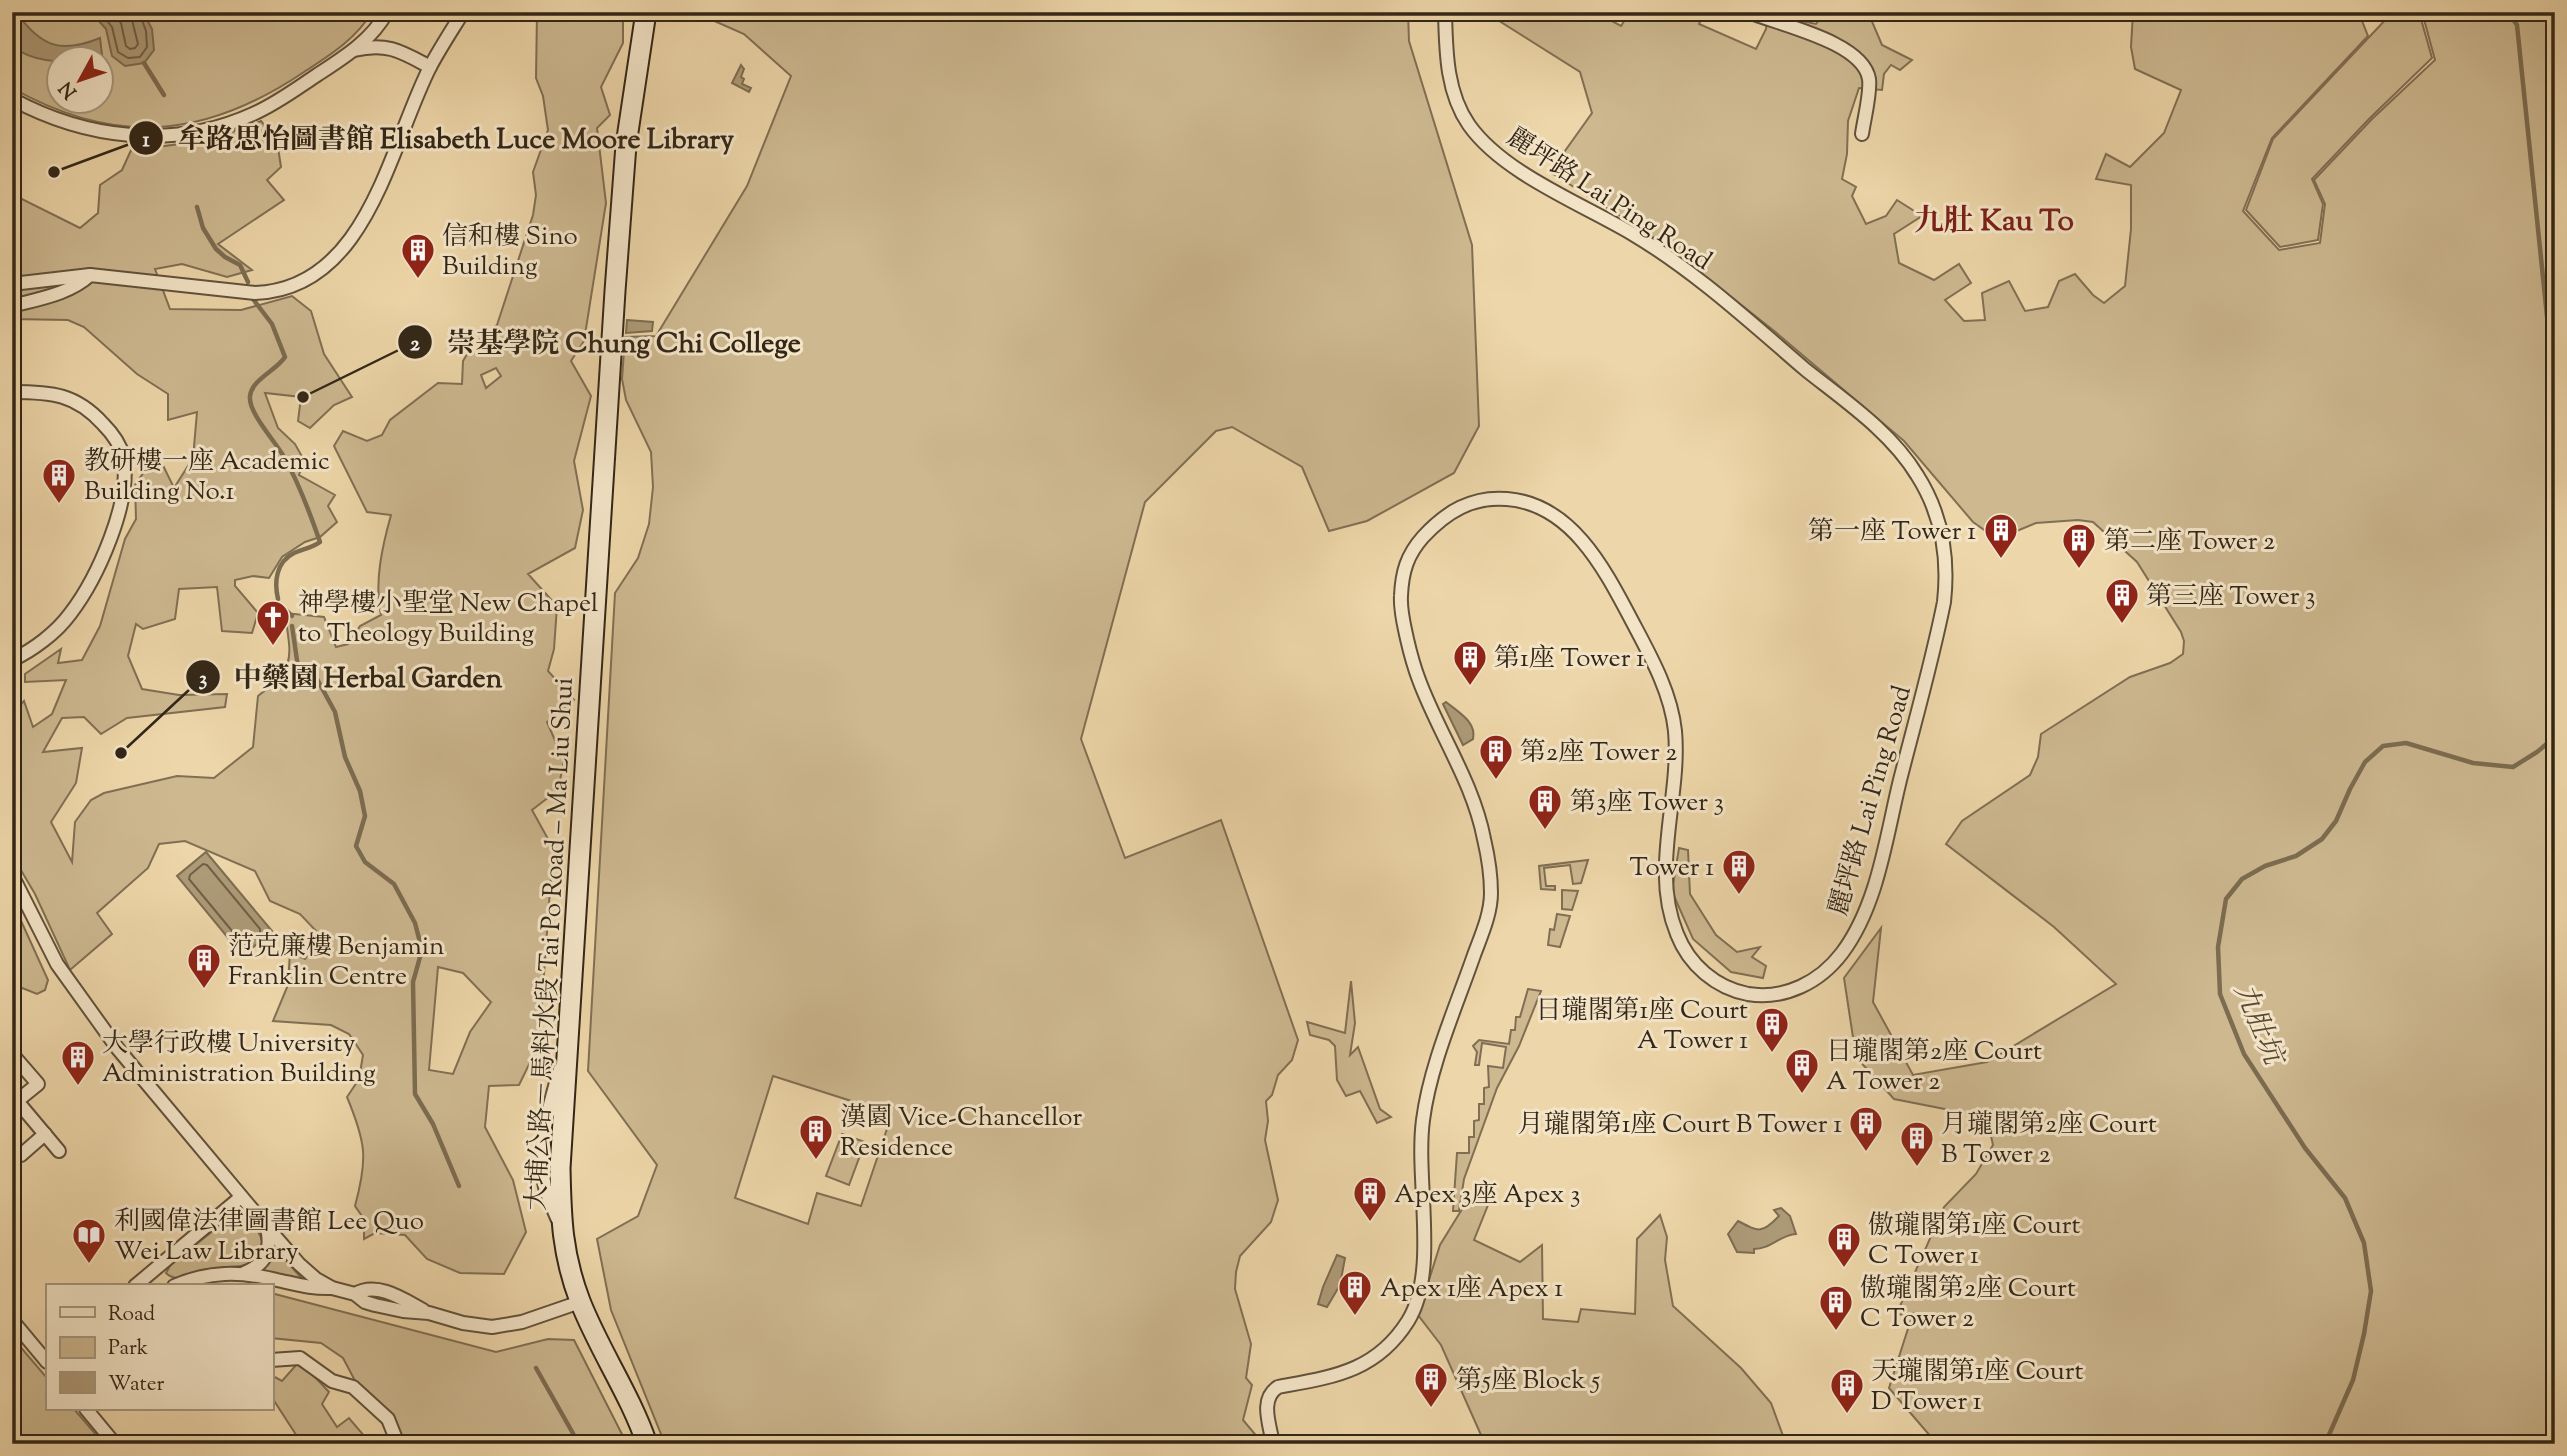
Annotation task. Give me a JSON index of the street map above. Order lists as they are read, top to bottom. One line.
{"streets":{"main road":["大埔公路－馬料水段 Tai Po Road – Ma Liu Shui"],"street":["麗坪路 Lai Ping Road"]},"districts":["九肚 Kau To"],"water":["九肚坑"],"places":{"other":["牟路思怡圖書館 Elisabeth Luce Moore Library","崇基學院 Chung Chi College","中藥園 Herbal Garden"],"building":["信和樓 Sino Building","教研樓一座 Academic Building No.1","第一座 Tower 1","第二座 Tower 2","第三座 Tower 3","第1座 Tower 1","第2座 Tower 2","第3座 Tower 3","Tower 1","范克廉樓 Benjamin Franklin Centre","日瓏閣第1座 Court A Tower 1","大學行政樓 University Administration Building","日瓏閣第2座 Court A Tower 2","月瓏閣第1座 Court B Tower 1","漢園 Vice-Chancellor Residence","月瓏閣第2座 Court B Tower 2","Apex 3座 Apex 3","傲瓏閣第1座 Court C Tower 1","Apex 1座 Apex 1","傲瓏閣第2座 Court C Tower 2","第5座 Block 5","天瓏閣第1座 Court D Tower 1"],"church":["神學樓小聖堂 New Chapel to Theology Building"],"library":["利國偉法律圖書館 Lee Quo Wei Law Library"]},"legend":["Road","Park","Water"],"north":"bottom left"}
